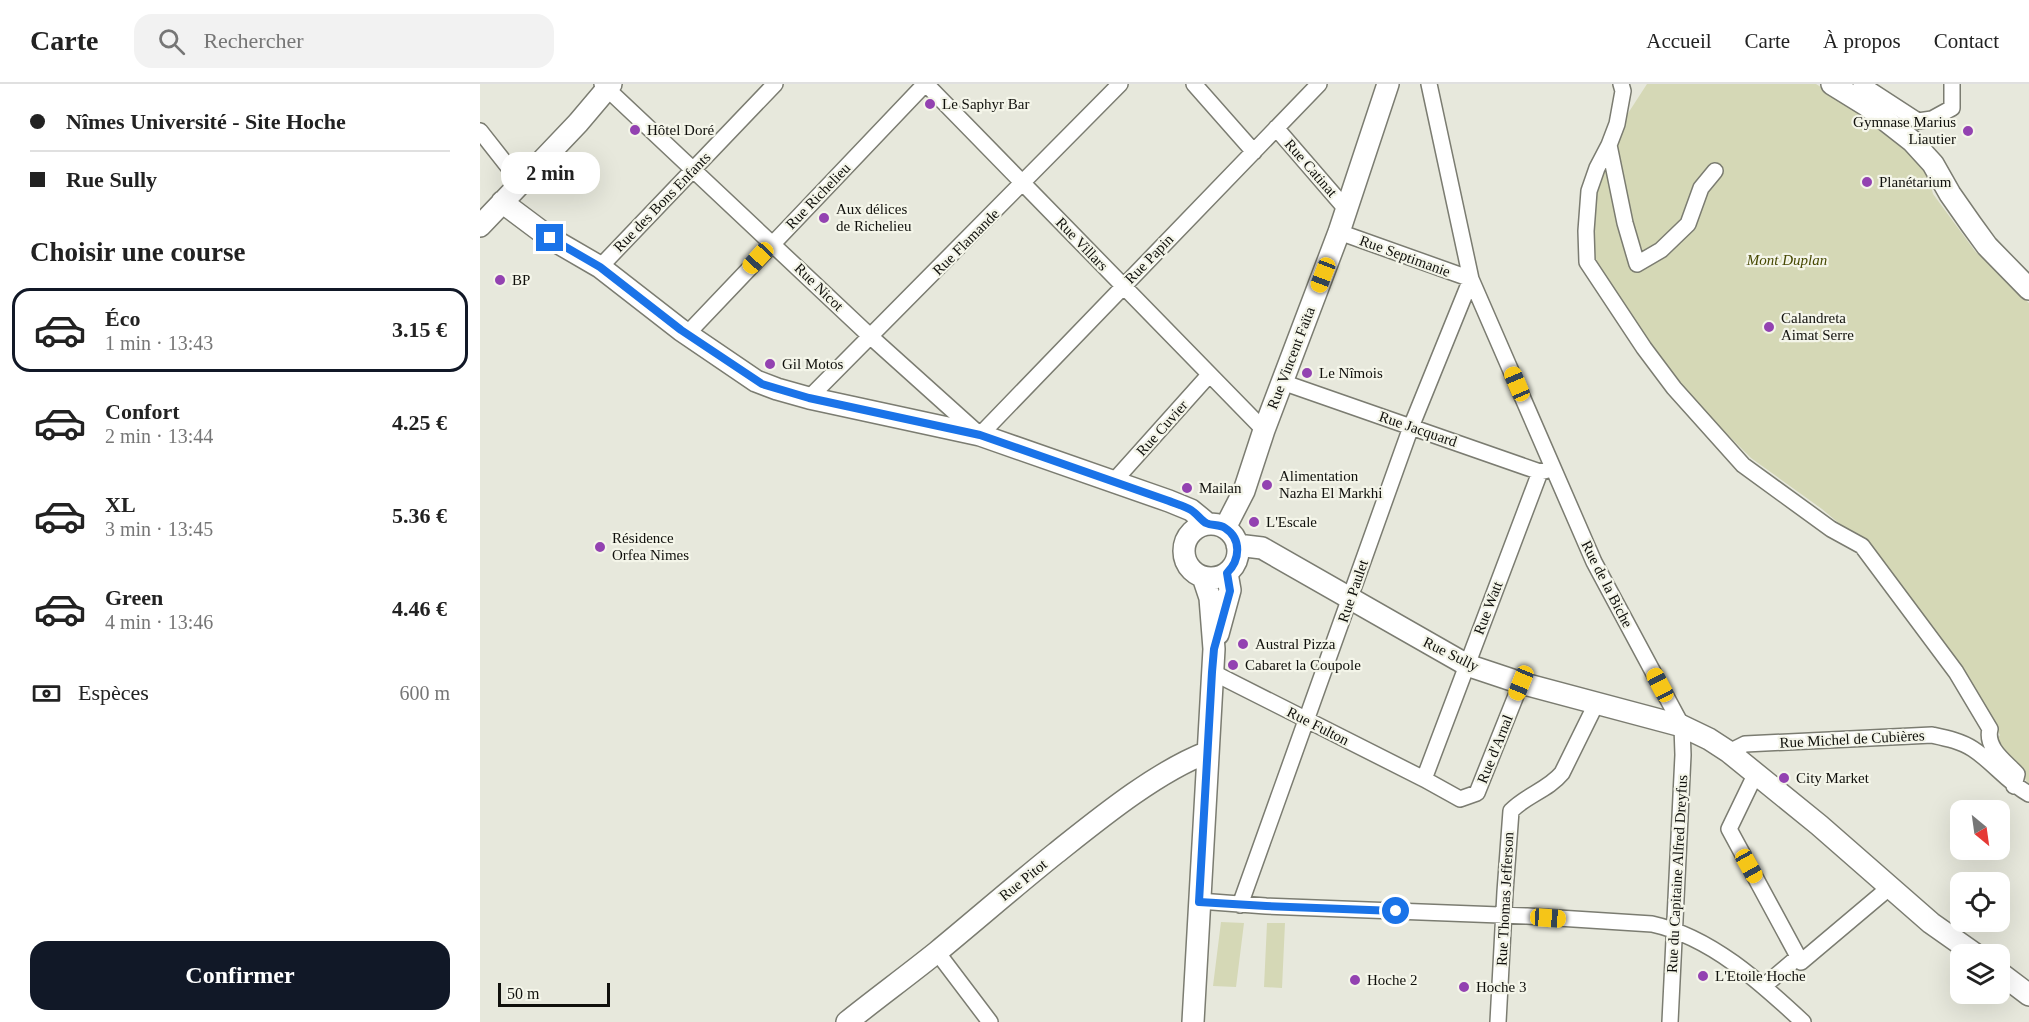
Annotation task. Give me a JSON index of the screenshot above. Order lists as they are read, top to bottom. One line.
{"streets":{"street":["Rue Catinat","Rue Richelieu","Rue des Bons Enfants","Rue Flamande","Rue Villars","Rue Septimanie","Rue Papin","Rue Nicot","Rue Vincent Faïta","Rue Cuvier","Rue Jacquard","Rue de la Biche","Rue Paulet","Rue Watt","Rue Sully","Rue Fulton","Rue Michel de Cubières","Rue d'Arnal","Rue du Capitaine Alfred Dreyfus","Rue Pitot","Rue Thomas Jefferson"]},"crossings":[["Rue Catinat","Rue Papin"],["Rue Catinat","Rue Vincent Faïta"],["Rue Richelieu","Rue Villars"],["Rue Richelieu","Rue Nicot"],["Rue Richelieu","Rue Sully"],["Rue des Bons Enfants","Rue Nicot"],["Rue des Bons Enfants","Rue Sully"],["Rue Flamande","Rue Villars"],["Rue Flamande","Rue Nicot"],["Rue Flamande","Rue Sully"],["Rue Villars","Rue Papin"],["Rue Villars","Rue Vincent Faïta"],["Rue Villars","Rue Cuvier"],["Rue Septimanie","Rue Vincent Faïta"],["Rue Septimanie","Rue de la Biche"],["Rue Septimanie","Rue Paulet"],["Rue Papin","Rue Nicot"],["Rue Papin","Rue Sully"],["Rue Nicot","Rue Sully"],["Rue Vincent Faïta","Rue Jacquard"],["Rue Vincent Faïta","Rue Sully"],["Rue Cuvier","Rue Sully"],["Rue Jacquard","Rue de la Biche"],["Rue Jacquard","Rue Paulet"],["Rue Jacquard","Rue Watt"],["Rue de la Biche","Rue Paulet"],["Rue de la Biche","Rue Watt"],["Rue de la Biche","Rue Sully"],["Rue de la Biche","Rue du Capitaine Alfred Dreyfus"],["Rue Paulet","Rue Sully"],["Rue Paulet","Rue Fulton"],["Rue Watt","Rue Sully"],["Rue Watt","Rue Fulton"],["Rue Watt","Rue d'Arnal"],["Rue Sully","Rue d'Arnal"],["Rue Sully","Rue du Capitaine Alfred Dreyfus"],["Rue Sully","Rue Thomas Jefferson"],["Rue Fulton","Rue d'Arnal"]],"parks":["Mont Duplan"],"places":["Le Saphyr Bar","Hôtel Doré","Gymnase Marius Liautier","Planétarium","Aux délices de Richelieu","BP","Calandreta Aimat Serre","Gil Motos","Le Nîmois","Alimentation Nazha El Markhi","Mailan","L'Escale","Résidence Orfea Nimes","Austral Pizza","Cabaret la Coupole","City Market","L'Etoile Hoche","Hoche 2","Hoche 3"],"scale_bar":"50 m","north":"bottom right","page":{"header":"Carte","search":"Rechercher","nav":["Accueil","Carte","À propos","Contact"],"banner":["Nîmes Université - Site Hoche","Rue Sully"],"bubble":"2 min","heading":"Choisir une course","list":[{"name":"Éco","note":"1 min · 13:43","value":"3.15 €"},{"name":"Confort","note":"2 min · 13:44","value":"4.25 €"},{"name":"XL","note":"3 min · 13:45","value":"5.36 €"},{"name":"Green","note":"4 min · 13:46","value":"4.46 €"}],"pay":["Espèces","600 m"],"buttons":"Confirmer","scale":"50 m"}}
